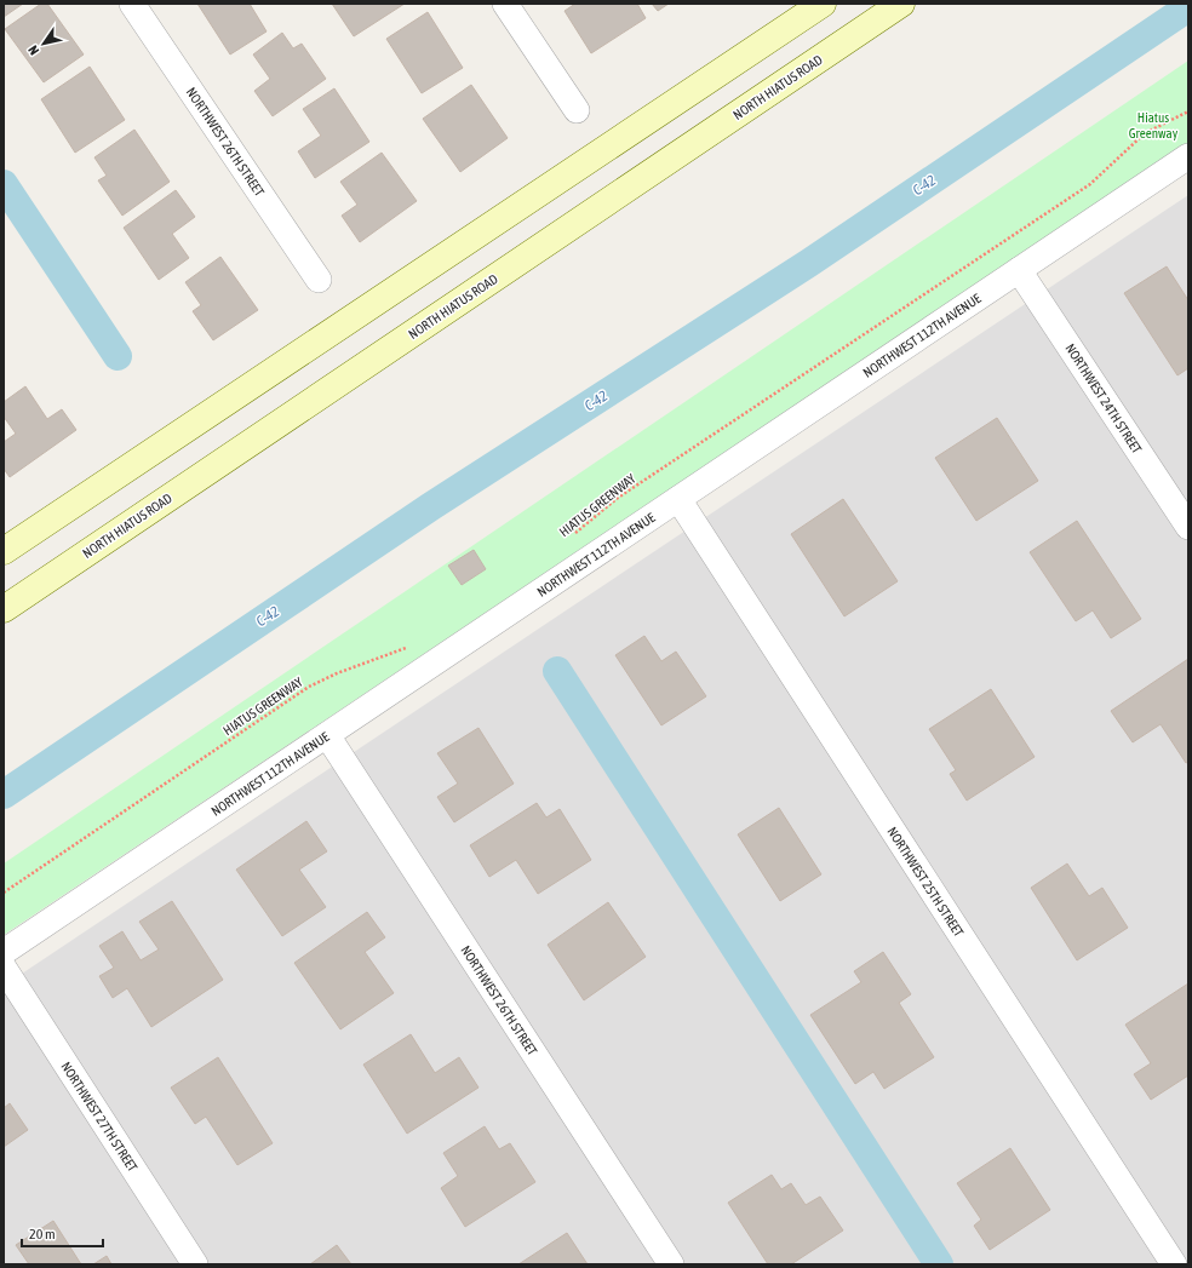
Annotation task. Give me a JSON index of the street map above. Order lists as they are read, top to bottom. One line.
{"streets":{"main road":["NORTH HIATUS ROAD"],"street":["NORTHWEST 26TH STREET","NORTHWEST 112TH AVENUE","NORTHWEST 24TH STREET","NORTHWEST 25TH STREET","NORTHWEST 27TH STREET"],"path":["HIATUS GREENWAY"]},"crossings":[["NORTHWEST 26TH STREET","NORTHWEST 112TH AVENUE"],["NORTHWEST 112TH AVENUE","NORTHWEST 24TH STREET"],["NORTHWEST 112TH AVENUE","NORTHWEST 25TH STREET"]],"water":["C-42"],"parks":["Hiatus Greenway"],"scale_bar":"20 m","north":"bottom left"}
